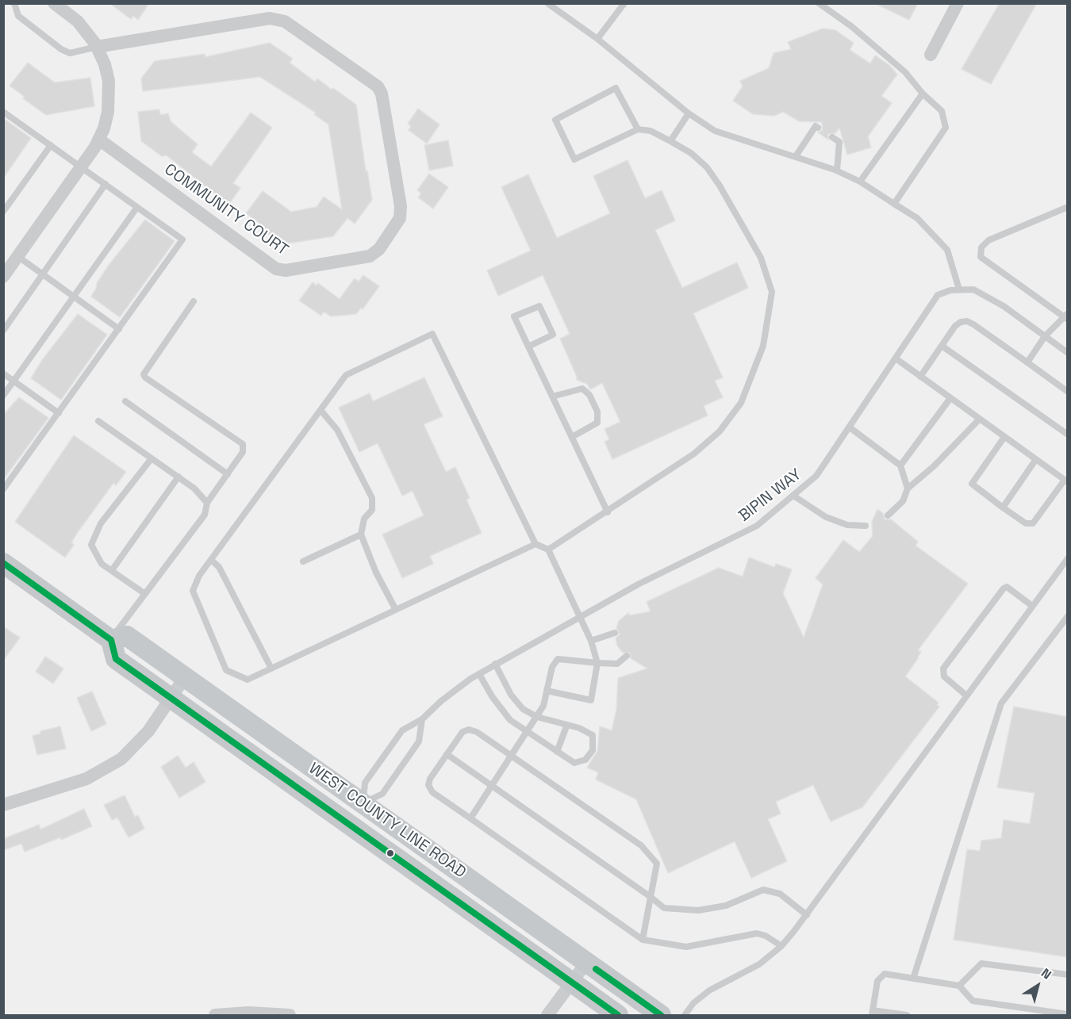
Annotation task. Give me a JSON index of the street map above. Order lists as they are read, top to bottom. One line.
{"streets":{"main road":["WEST COUNTY LINE ROAD"],"street":["COMMUNITY COURT"],"lane":["BIPIN WAY"]},"crossings":[["BIPIN WAY","WEST COUNTY LINE ROAD"]],"north":"top right"}
